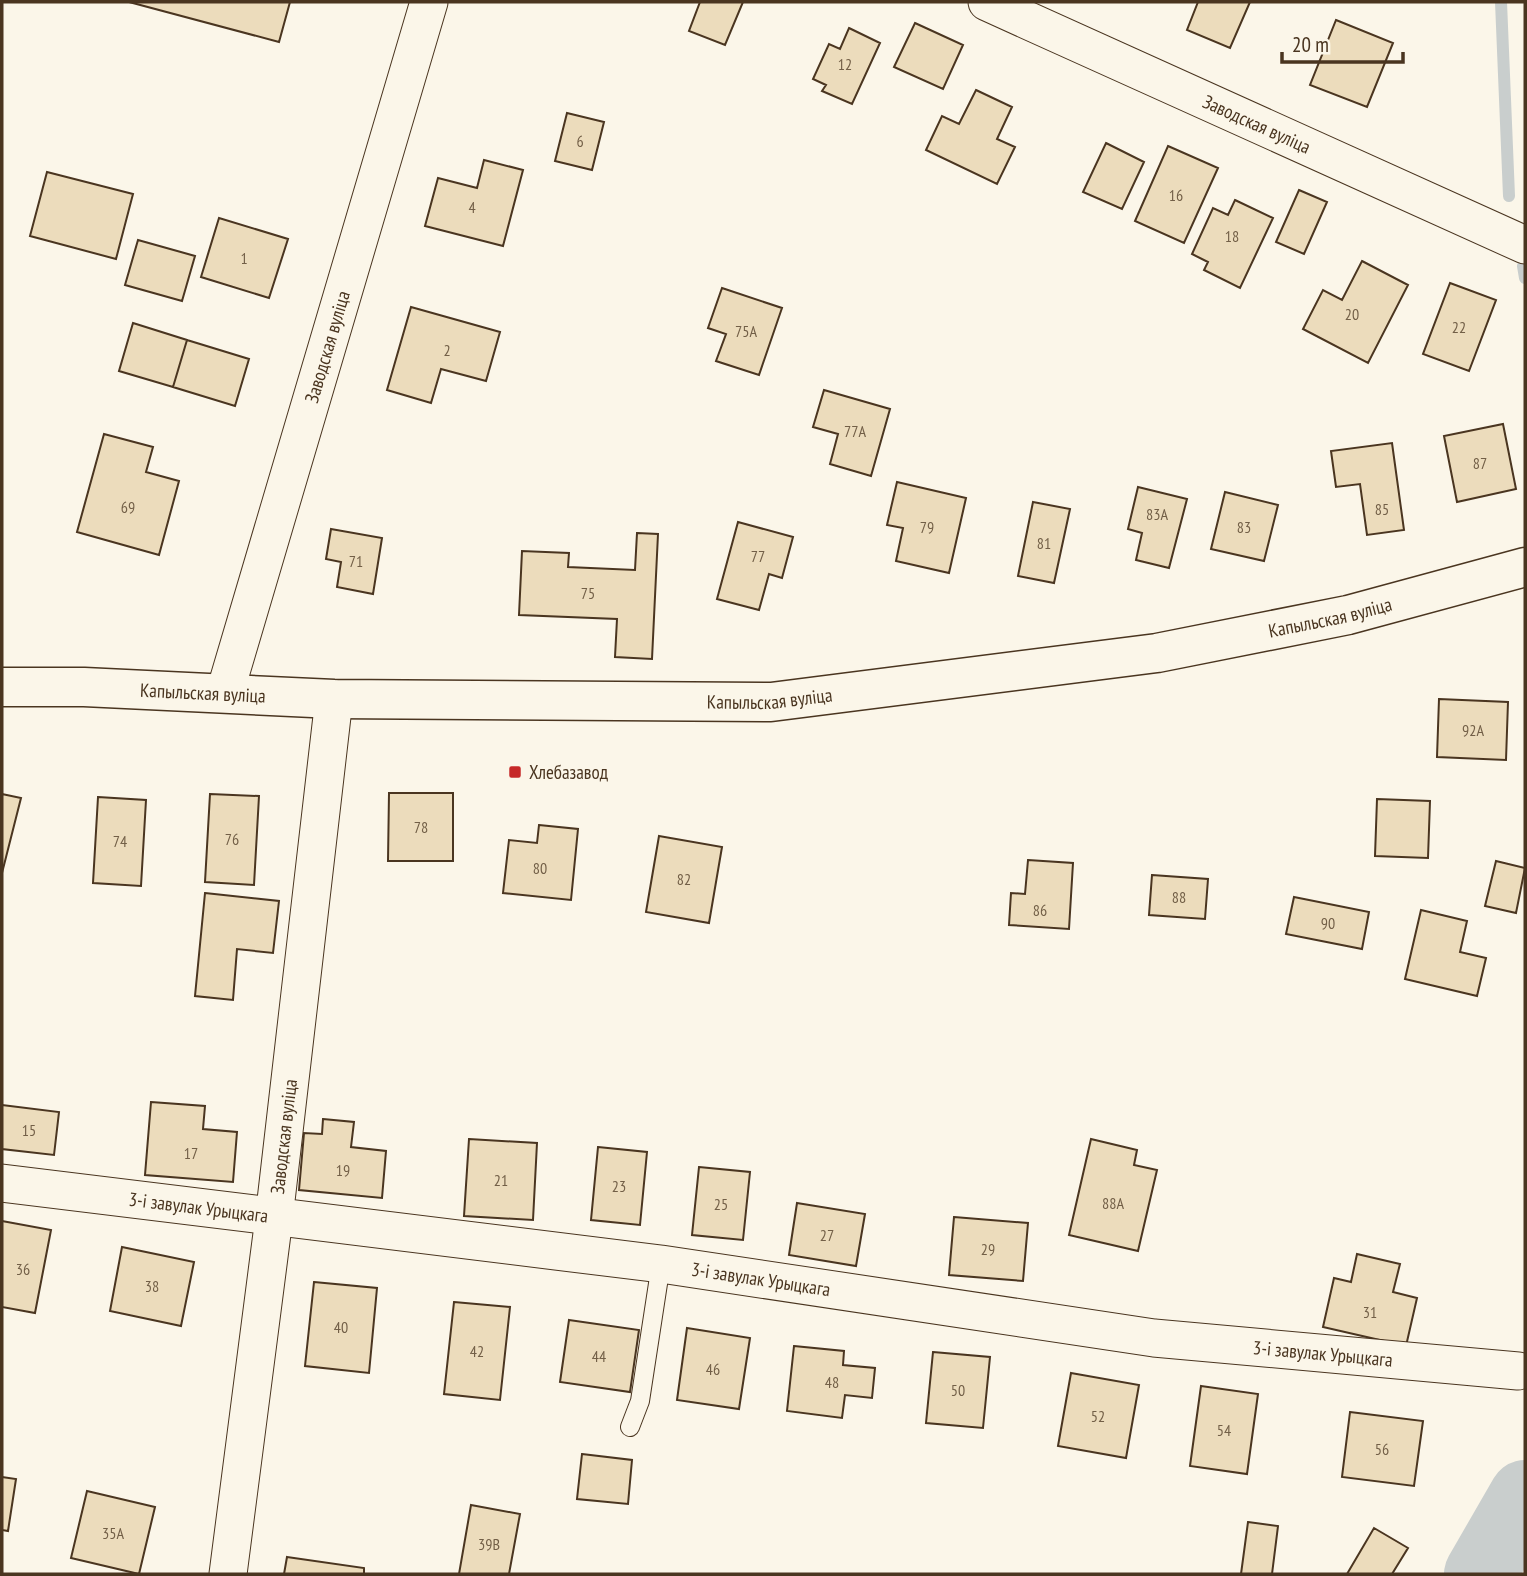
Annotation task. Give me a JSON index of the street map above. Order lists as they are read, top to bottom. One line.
{"streets":{"main road":["Капыльская вуліца"],"street":["Заводская вуліца","3-і завулак Урыцкага"]},"crossings":[["Заводская вуліца","Капыльская вуліца"],["Заводская вуліца","3-і завулак Урыцкага"]],"places":{"transit":["Хлебазавод"]},"house_numbers":["12","6","16","4","18","1","20","22","75А","2","77А","87","69","85","83А","79","83","81","77","71","75","92А","78","76","74","80","82","88","86","90","15","17","19","21","23","88А","25","27","29","36","38","31","40","42","44","46","48","50","52","54","56","35А","39В"],"scale_bar":"20 m"}
